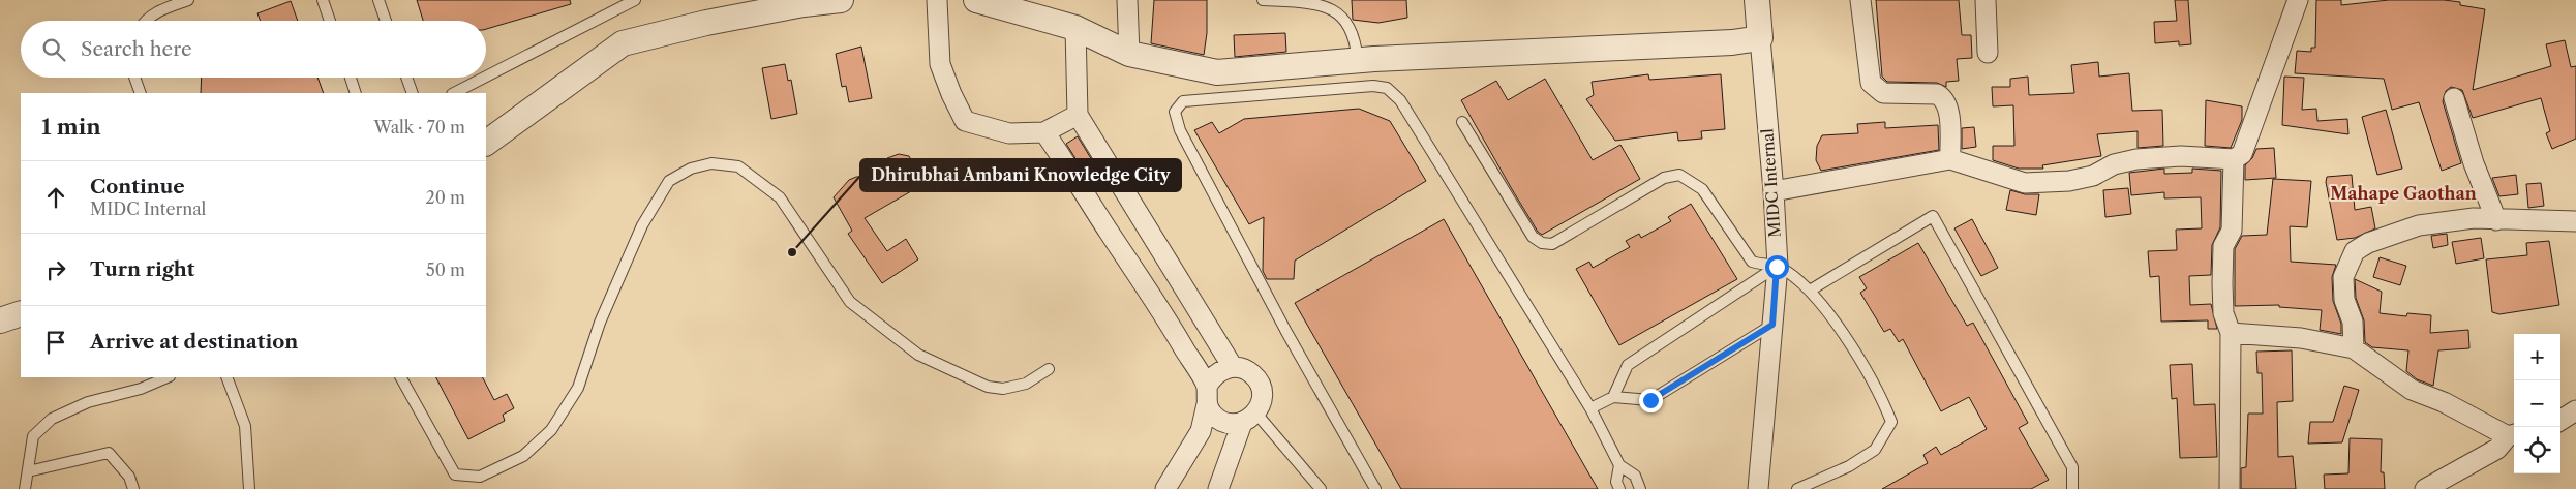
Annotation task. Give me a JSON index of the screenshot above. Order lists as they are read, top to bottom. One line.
{"streets":{"street":["MIDC Internal"]},"districts":["Mahape Gaothan"],"places":["Dhirubhai Ambani Knowledge City"],"page":{"search":"Search here","heading":["1 min","Walk · 70 m"],"list":[["Continue","MIDC Internal","20 m"],["Turn right","50 m"],"Arrive at destination"],"map_buttons":["+","−"]}}
